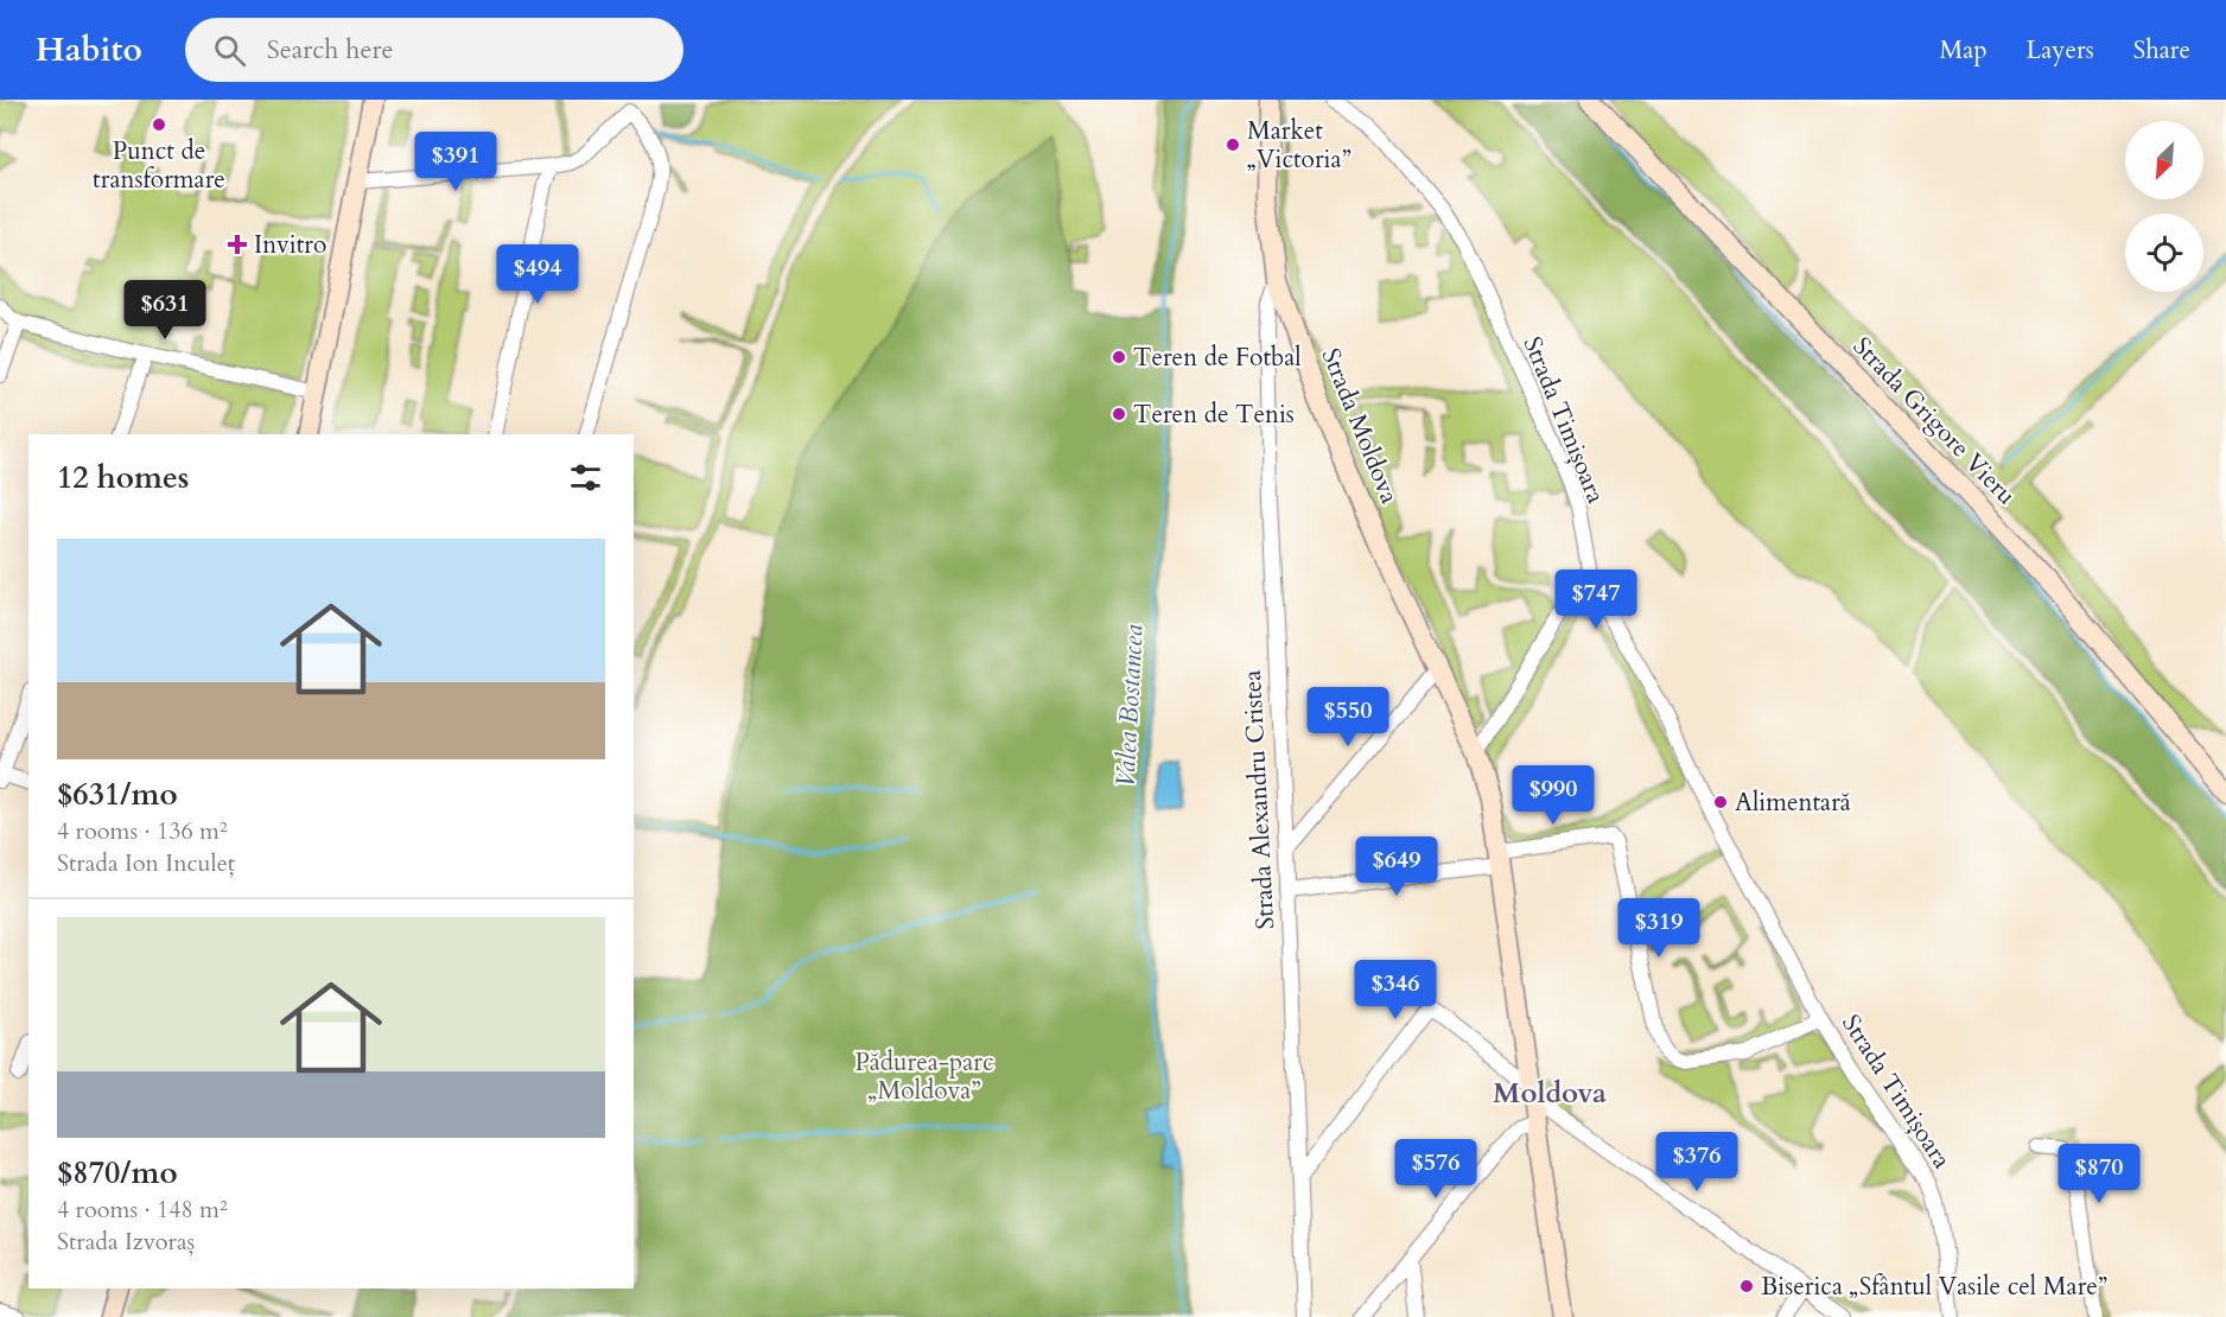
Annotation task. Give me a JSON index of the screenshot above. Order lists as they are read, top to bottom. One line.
{"streets":{"main road":["Strada Grigore Vieru","Strada Moldova"],"street":["Strada Timișoara","Strada Alexandru Cristea"]},"crossings":[["Strada Timișoara","Strada Moldova"],["Strada Moldova","Strada Alexandru Cristea"]],"districts":["Moldova"],"water":["Valea Bostancea"],"parks":["Pădurea-parc „Moldova”"],"places":{"other":["Punct de transformare","Market „Victoria”","Teren de Fotbal","Teren de Tenis","Alimentară","Biserica „Sfântul Vasile cel Mare”"],"health":["Invitro"]},"north":"bottom left","page":{"header":"Habito","search":"Search here","nav":["Map","Layers","Share"],"price":["$391","$494","$631","$747","$550","$990","$649","$319","$346","$376","$576","$870"],"heading":"12 homes","list":[{"name":"$631/mo","note":"4 rooms · 136 m² · Strada Ion Inculeț"},{"name":"$870/mo","note":"4 rooms · 148 m² · Strada Izvoraș"}]}}
